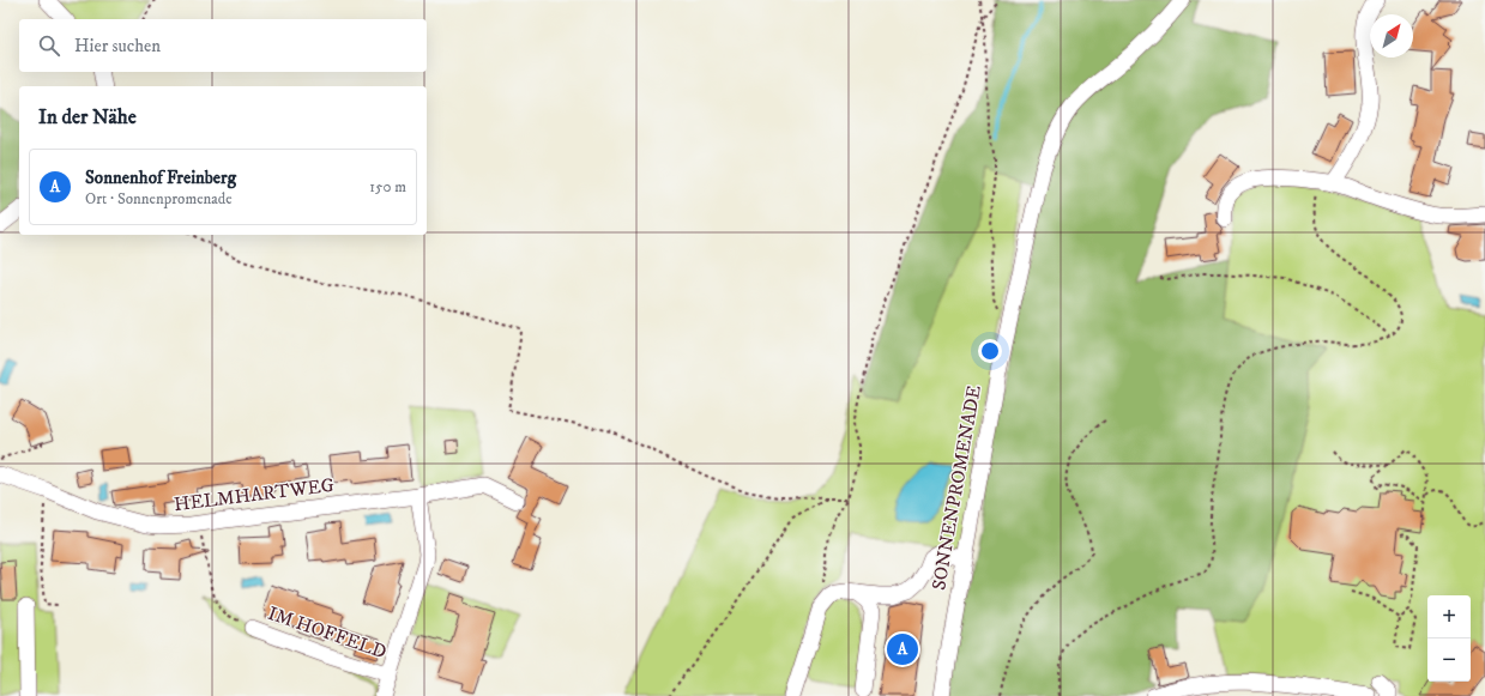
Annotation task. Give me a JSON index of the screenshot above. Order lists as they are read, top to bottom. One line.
{"streets":{"street":["SONNENPROMENADE","HELMHARTWEG","IM HOFFELD"]},"north":"top right","page":{"search":"Hier suchen","heading":"In der Nähe","list":[{"mark":"A","name":"Sonnenhof Freinberg","note":"Ort · Sonnenpromenade","value":"150 m"}],"map_buttons":["+","−"],"pins":"A"}}
